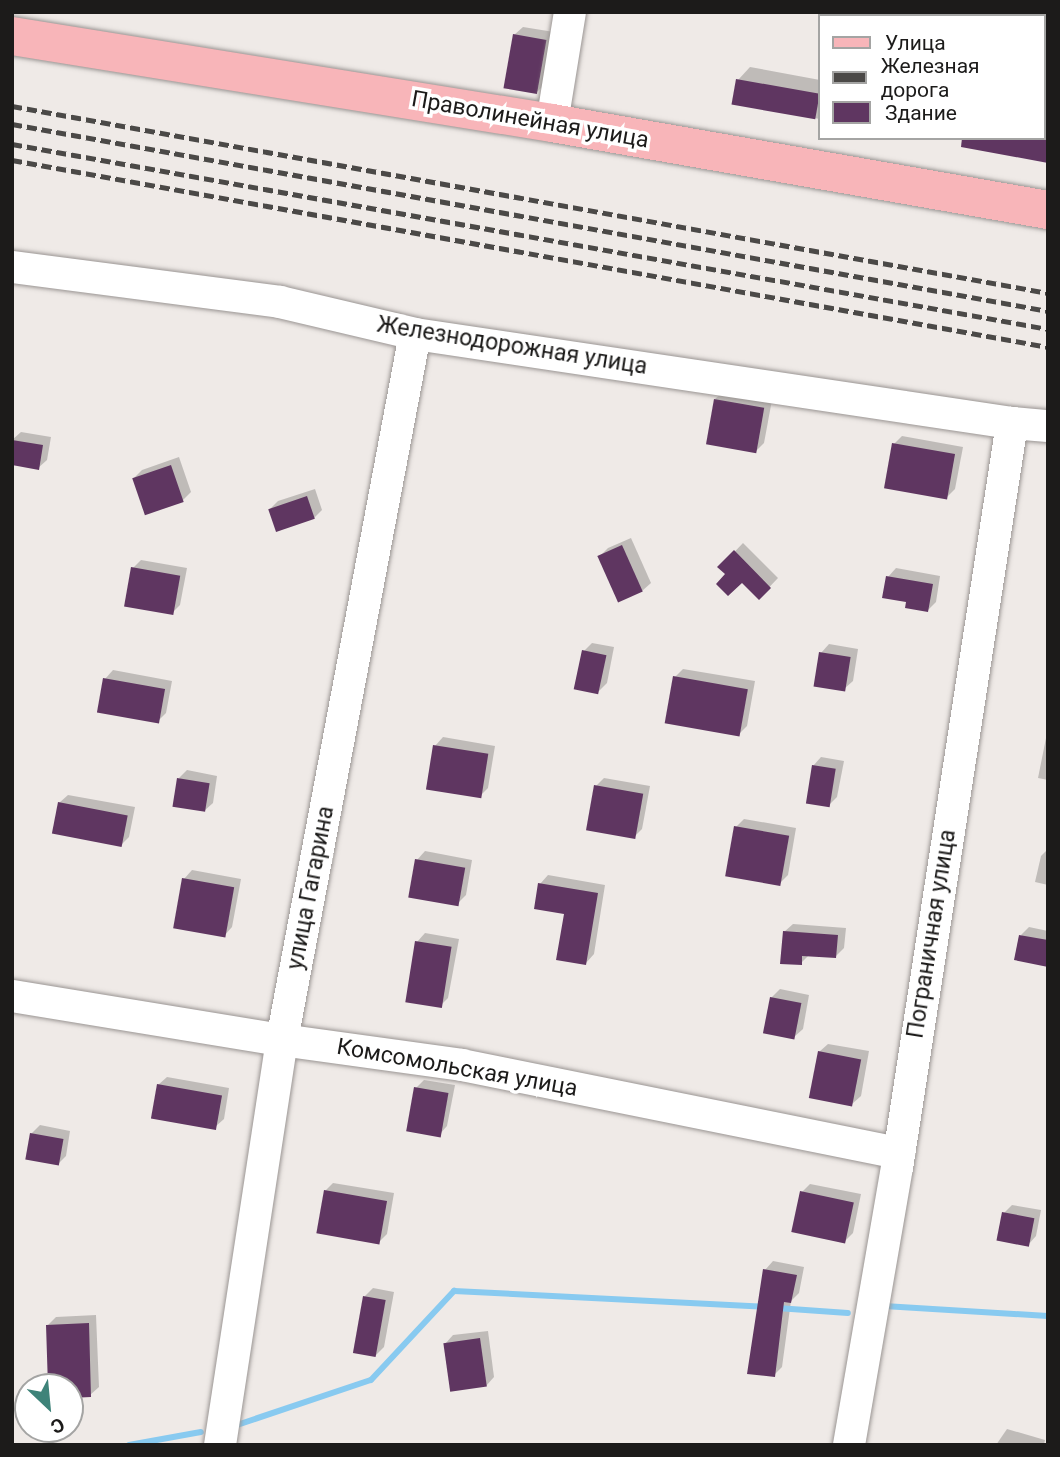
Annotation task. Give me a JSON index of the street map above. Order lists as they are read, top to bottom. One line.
{"streets":{"main road":["Праволинейная улица"],"street":["Железнодорожная улица","улица Гагарина","Пограничная улица","Комсомольская улица"]},"crossings":[["Железнодорожная улица","улица Гагарина"],["Железнодорожная улица","Пограничная улица"],["улица Гагарина","Комсомольская улица"],["Пограничная улица","Комсомольская улица"]],"legend":["Улица","Железная дорога","Здание"],"north":"bottom right"}
